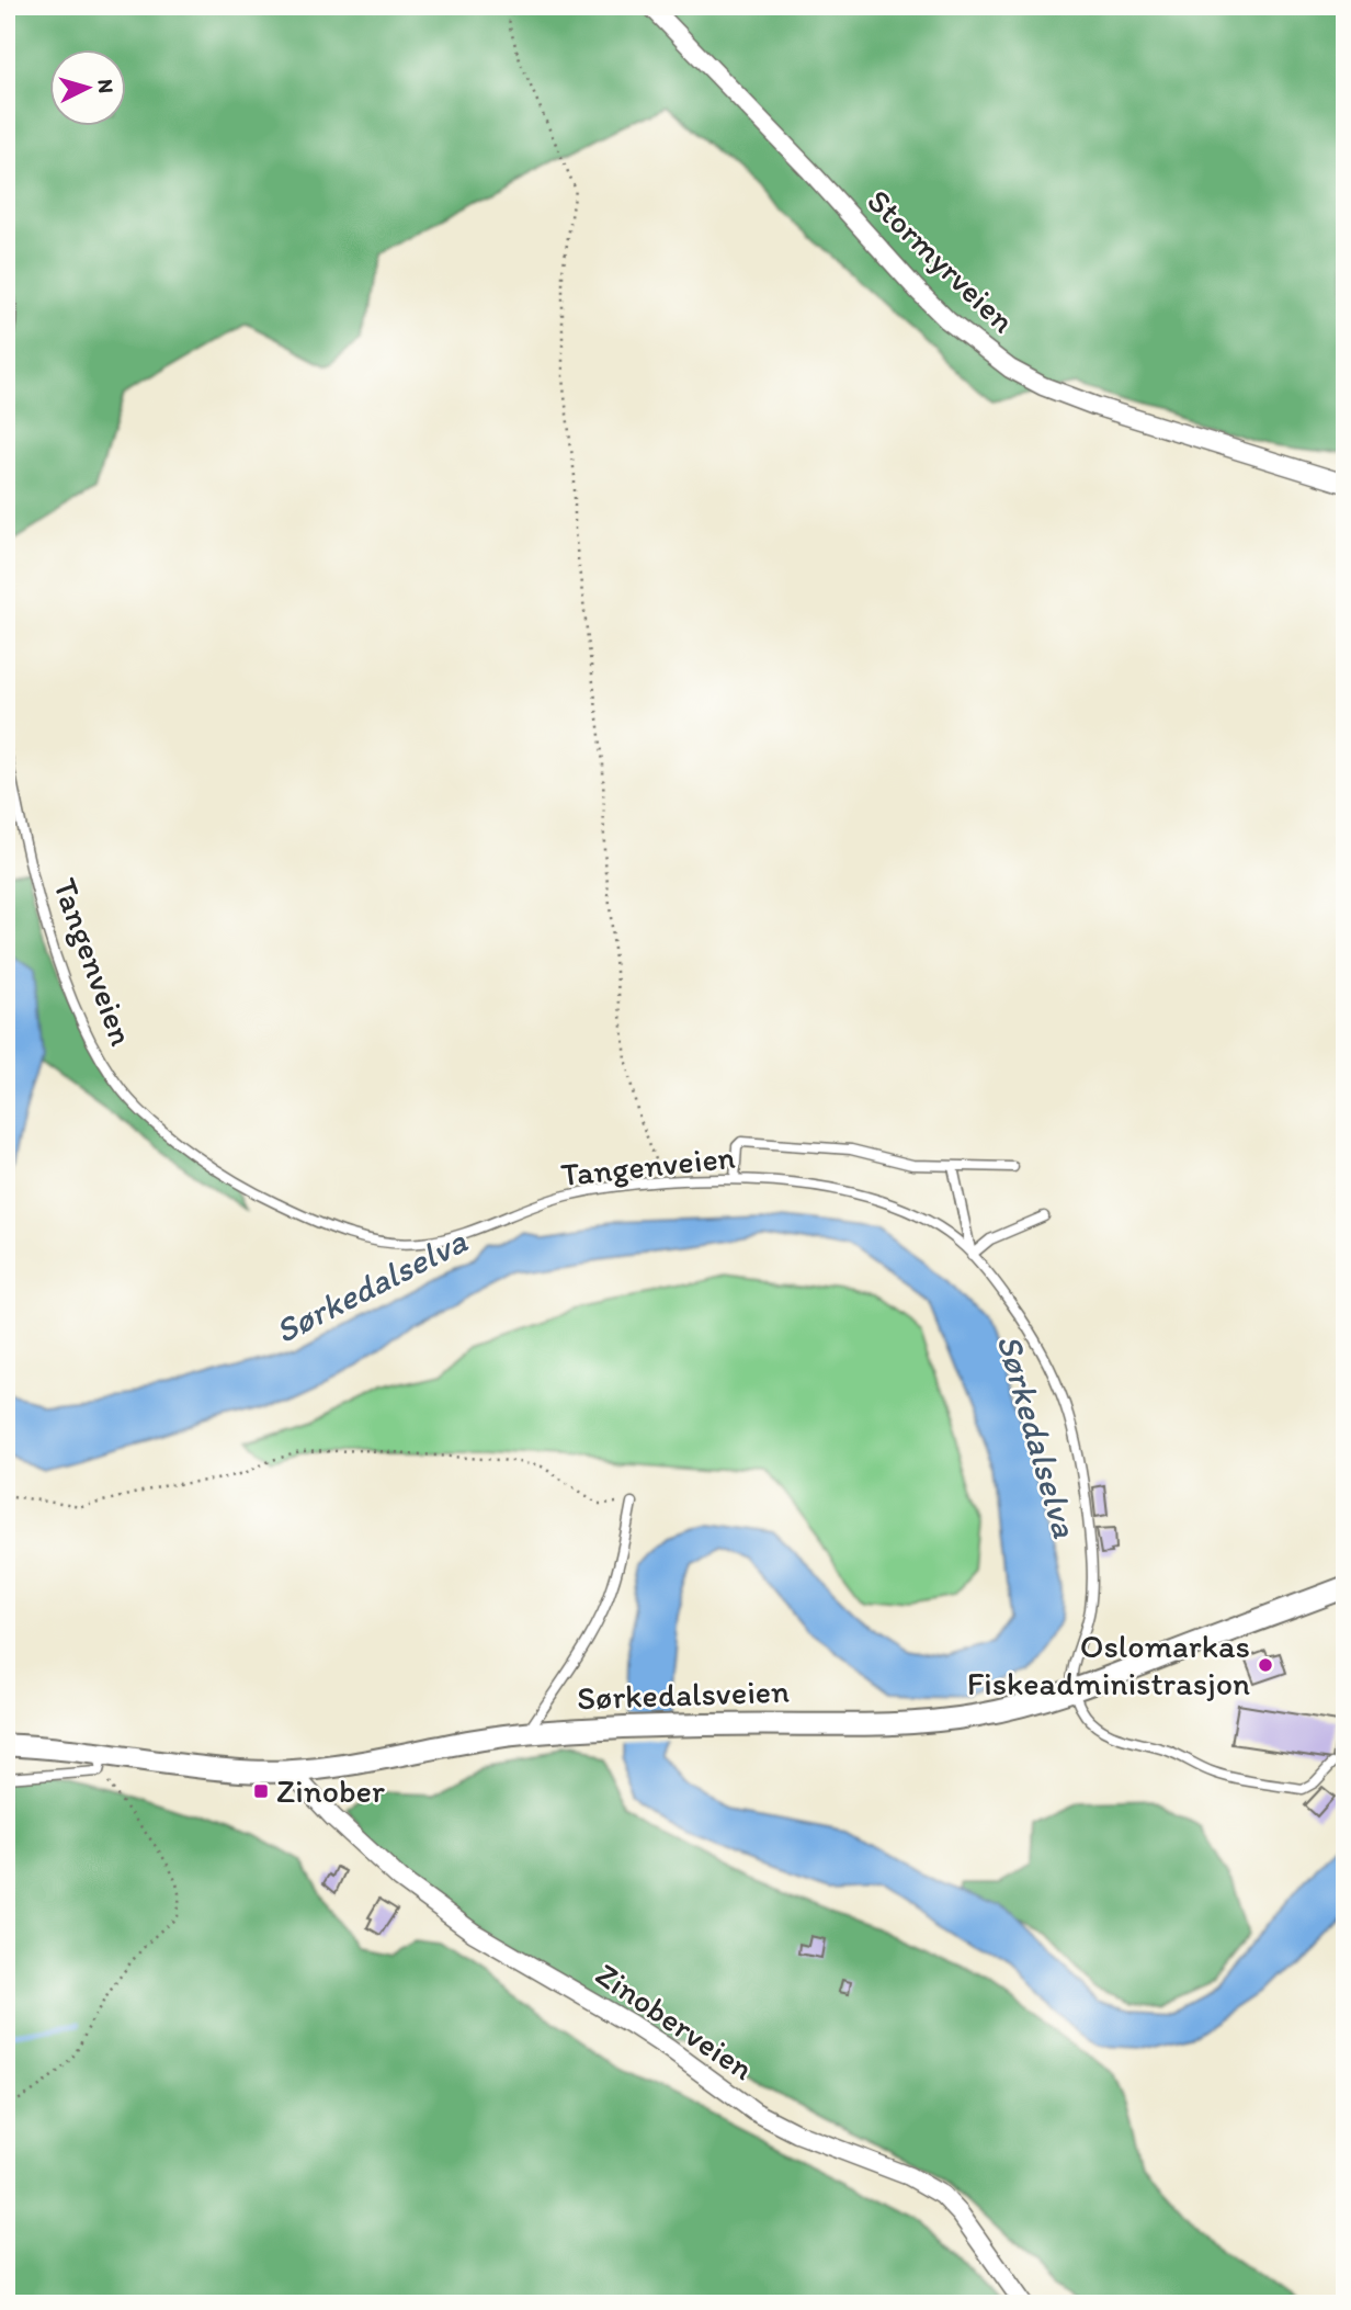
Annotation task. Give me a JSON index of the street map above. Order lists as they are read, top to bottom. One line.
{"streets":{"street":["Stormyrveien","Sørkedalsveien","Zinoberveien"],"lane":["Tangenveien"]},"crossings":[["Tangenveien","Sørkedalsveien"],["Sørkedalsveien","Zinoberveien"]],"water":["Sørkedalselva"],"places":{"other":["Oslomarkas Fiskeadministrasjon"],"transit":["Zinober"]},"north":"right"}
